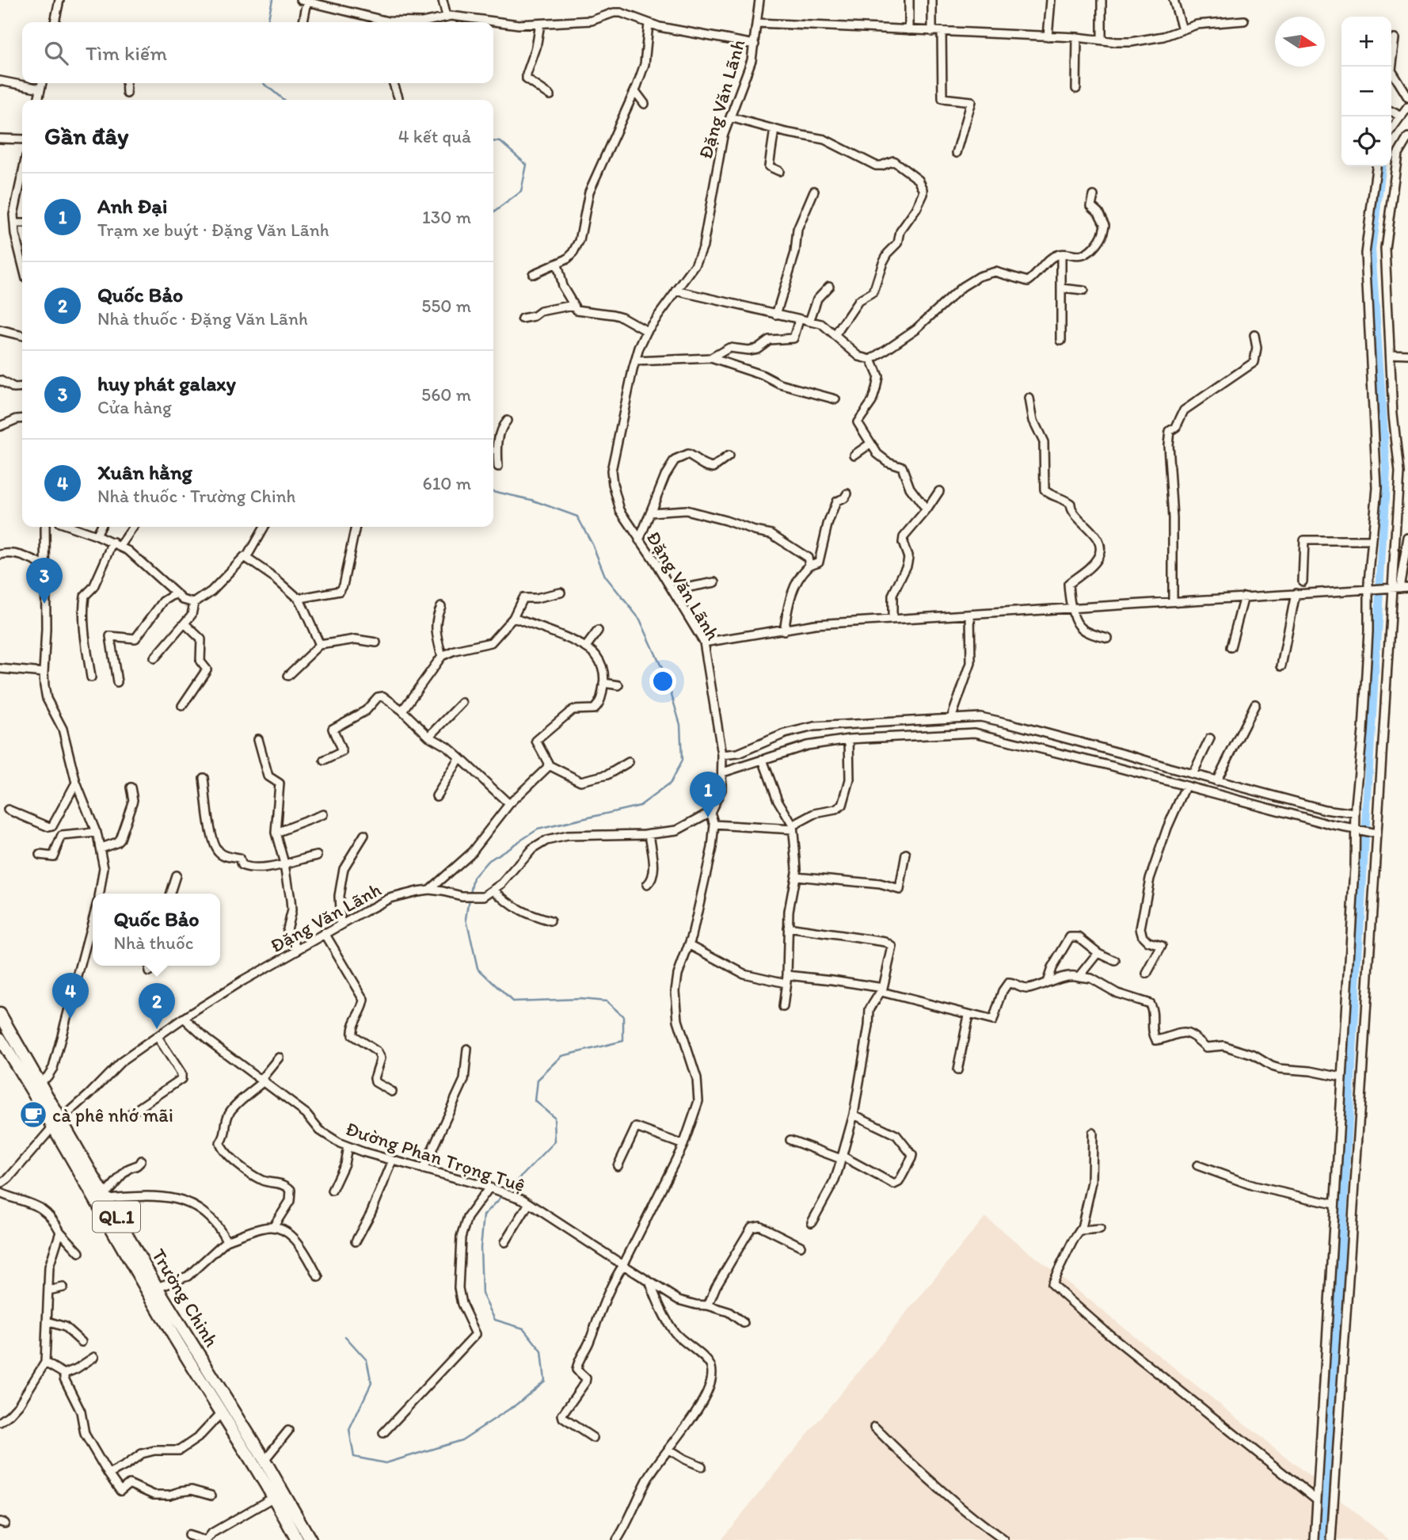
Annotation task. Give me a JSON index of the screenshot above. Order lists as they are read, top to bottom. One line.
{"streets":{"highway":["QL.1","Trường Chinh"],"street":["Đặng Văn Lãnh","Đường Phan Trọng Tuệ"]},"crossings":[["Đặng Văn Lãnh","Đường Phan Trọng Tuệ"],["Đặng Văn Lãnh","Trường Chinh"]],"places":{"cafe":["cà phê nhớ mãi"]},"north":"right","page":{"map_buttons":["+","−"],"search":"Tìm kiếm","heading":["Gần đây","4 kết quả"],"list":[{"mark":"1","name":"Anh Đại","note":"Trạm xe buýt · Đặng Văn Lãnh","value":"130 m"},{"mark":"2","name":"Quốc Bảo","note":"Nhà thuốc · Đặng Văn Lãnh","value":"550 m"},{"mark":"3","name":"huy phát galaxy","note":"Cửa hàng","value":"560 m"},{"mark":"4","name":"Xuân hằng","note":"Nhà thuốc · Trường Chinh","value":"610 m"}],"pins":["3","1","4","2"],"popup":["Quốc Bảo","Nhà thuốc"]}}
